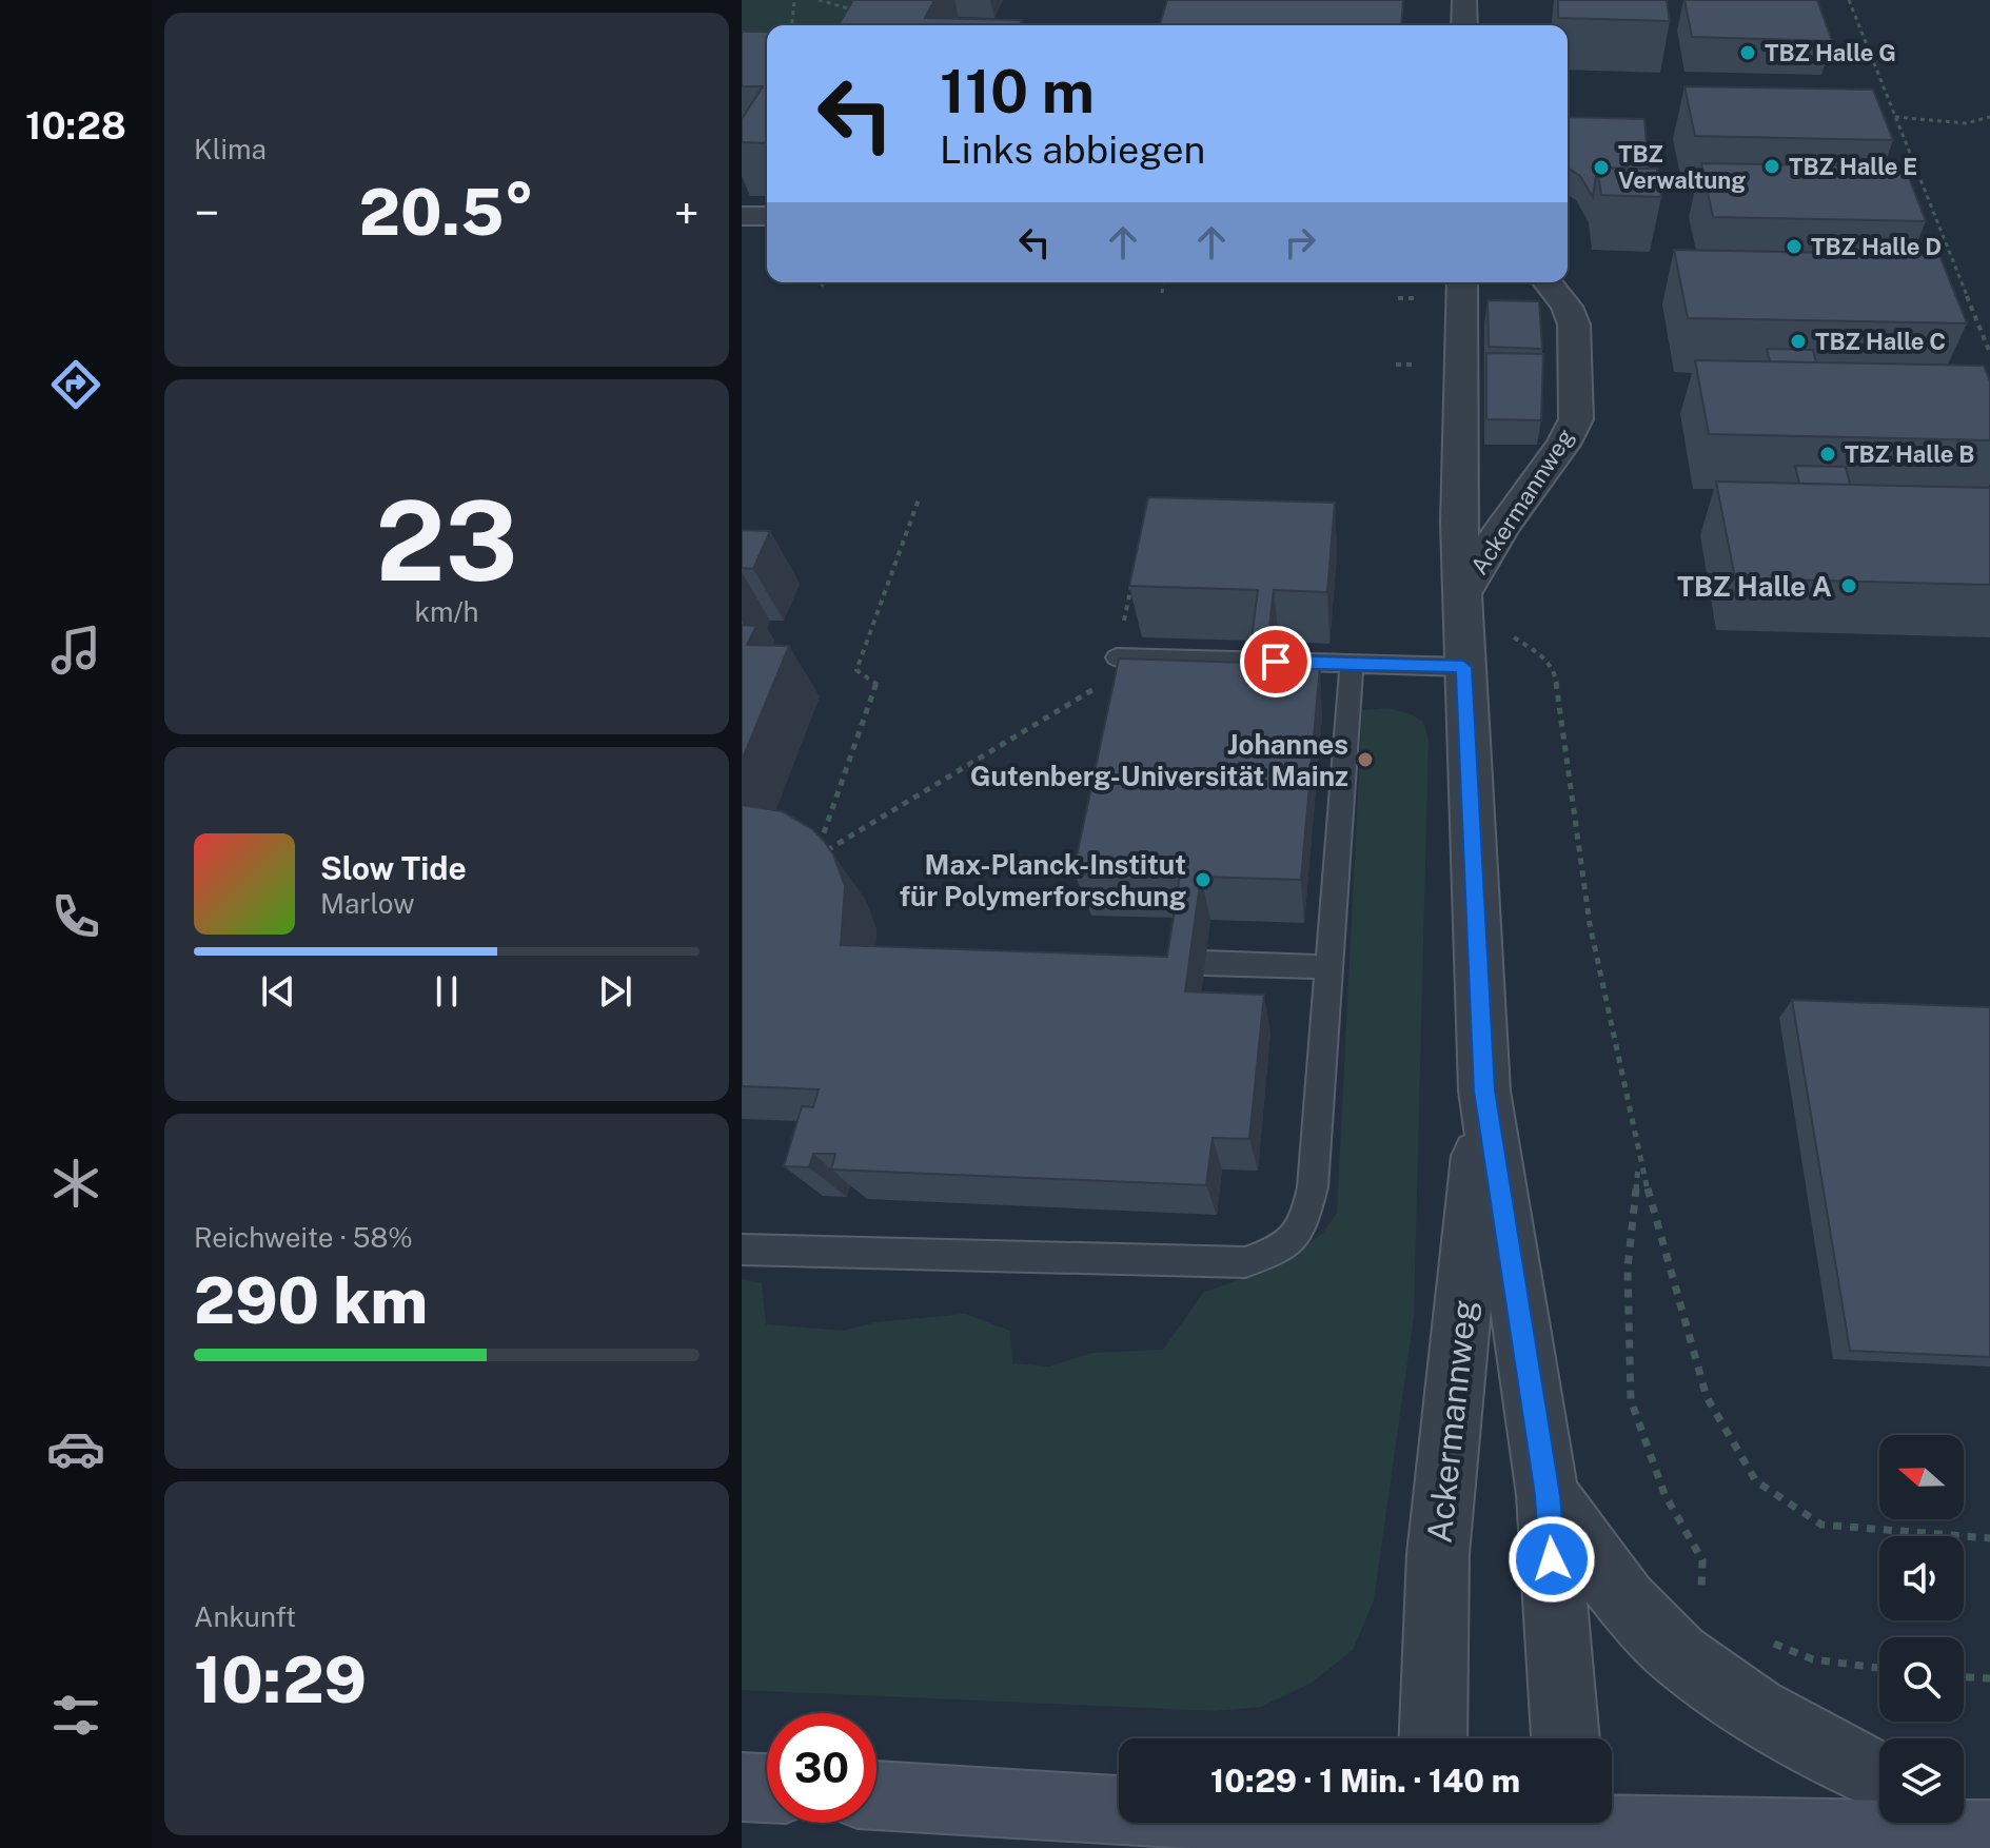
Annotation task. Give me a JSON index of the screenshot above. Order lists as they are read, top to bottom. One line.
{"streets":{"street":["Ackermannweg"]},"places":["TBZ Halle G","TBZ Halle E","TBZ Verwaltung","TBZ Halle D","TBZ Halle C","TBZ Halle B","TBZ Halle A","Johannes Gutenberg-Universität Mainz","Max-Planck-Institut für Polymerforschung"],"north":"left","page":{"tabs":"10:28","tile":["Klima",["23","km/h"],["Reichweite · 58%","290 km"],["Ankunft","10:29"]],"turn":["110 m","Links abbiegen"],"heat":["−","20.5°","+"],"song":["Slow Tide","Marlow"],"limit":"30","trip":"10:29 · 1 Min. · 140 m"}}
